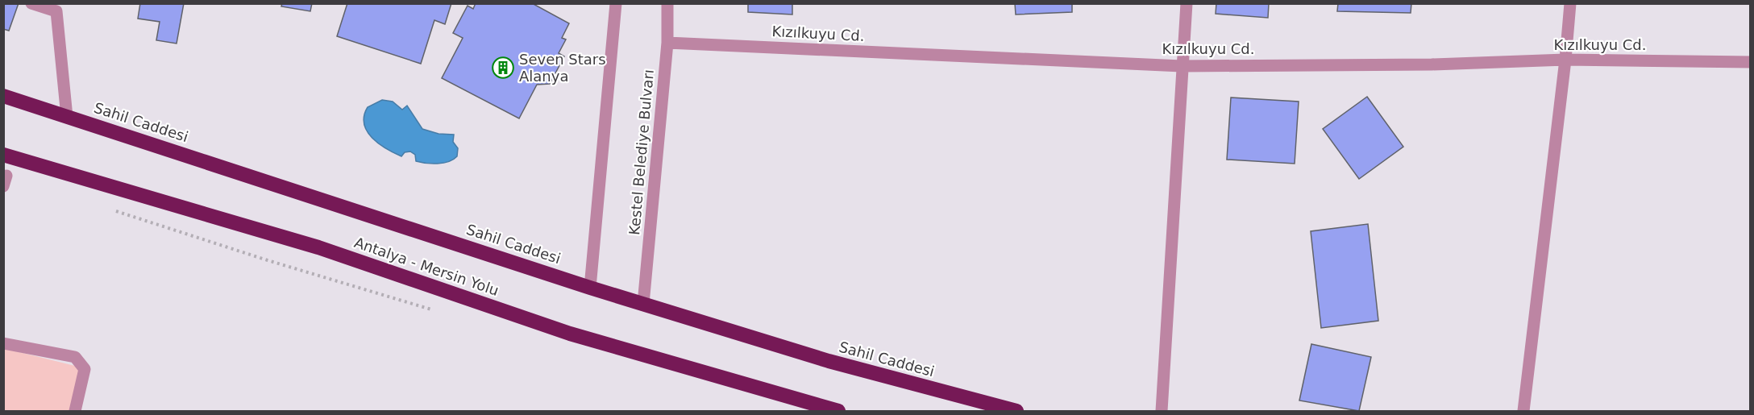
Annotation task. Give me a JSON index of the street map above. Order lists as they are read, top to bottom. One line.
{"streets":{"highway":["Sahil Caddesi","Antalya - Mersin Yolu"],"street":["Kızılkuyu Cd.","Kestel Belediye Bulvarı"]},"crossings":[["Kızılkuyu Cd.","Kestel Belediye Bulvarı"],["Sahil Caddesi","Kestel Belediye Bulvarı"]],"places":{"building":["Seven Stars Alanya"]}}
